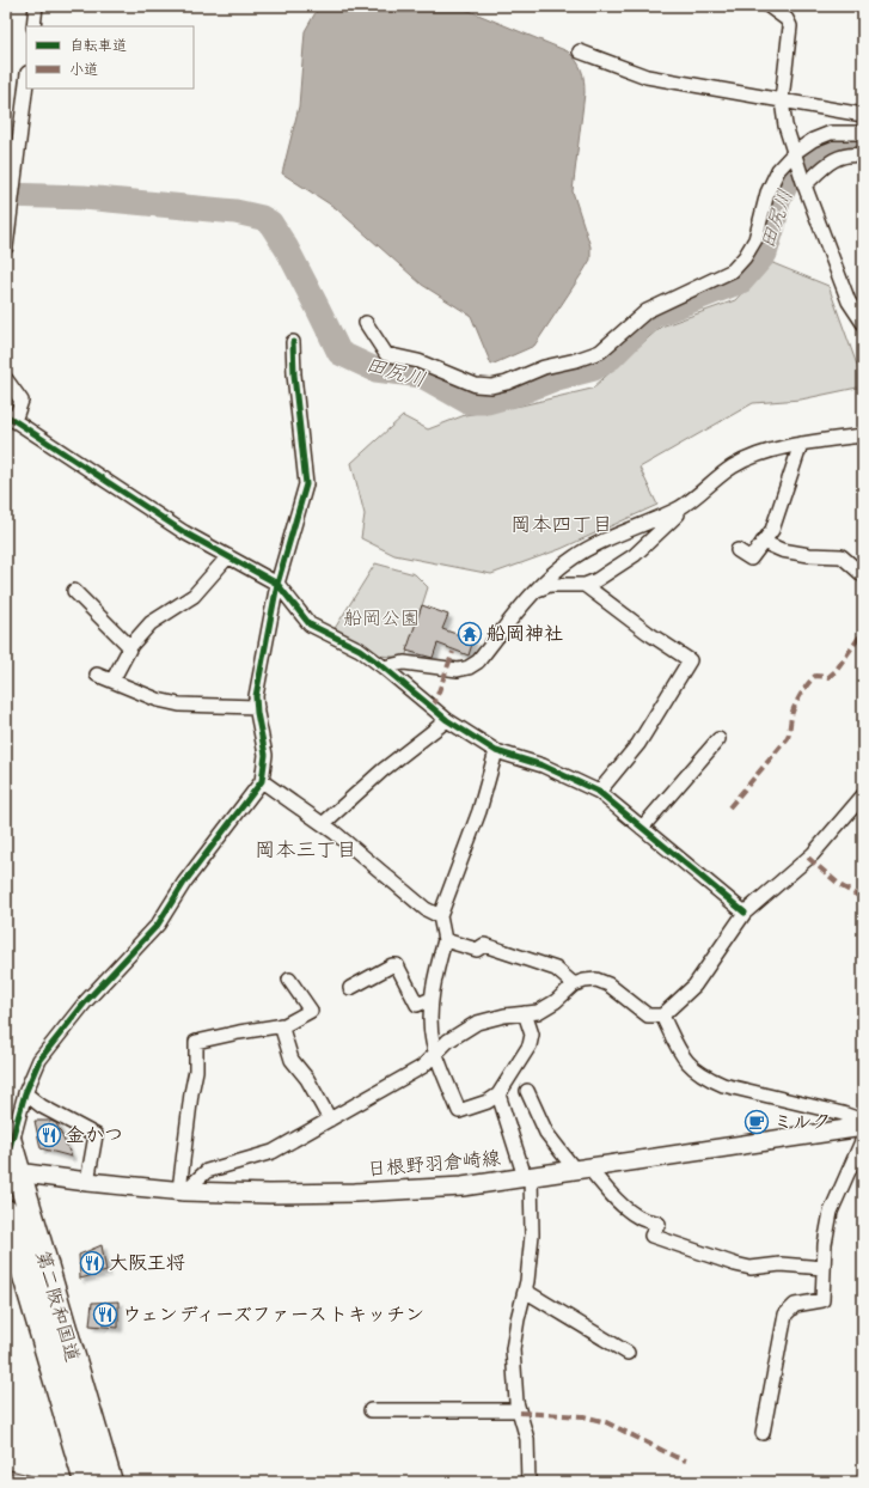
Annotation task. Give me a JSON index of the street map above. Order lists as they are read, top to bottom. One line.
{"streets":{"highway":["第二阪和国道"],"main road":["日根野羽倉崎線"]},"crossings":[["日根野羽倉崎線","第二阪和国道"]],"districts":["岡本四丁目","岡本三丁目"],"water":["田尻川"],"parks":["船岡公園"],"places":{"temple":["船岡神社"],"cafe":["ミルク"],"restaurant":["金かつ","大阪王将","ウェンディーズファーストキッチン"]},"legend":["自転車道","小道"]}
